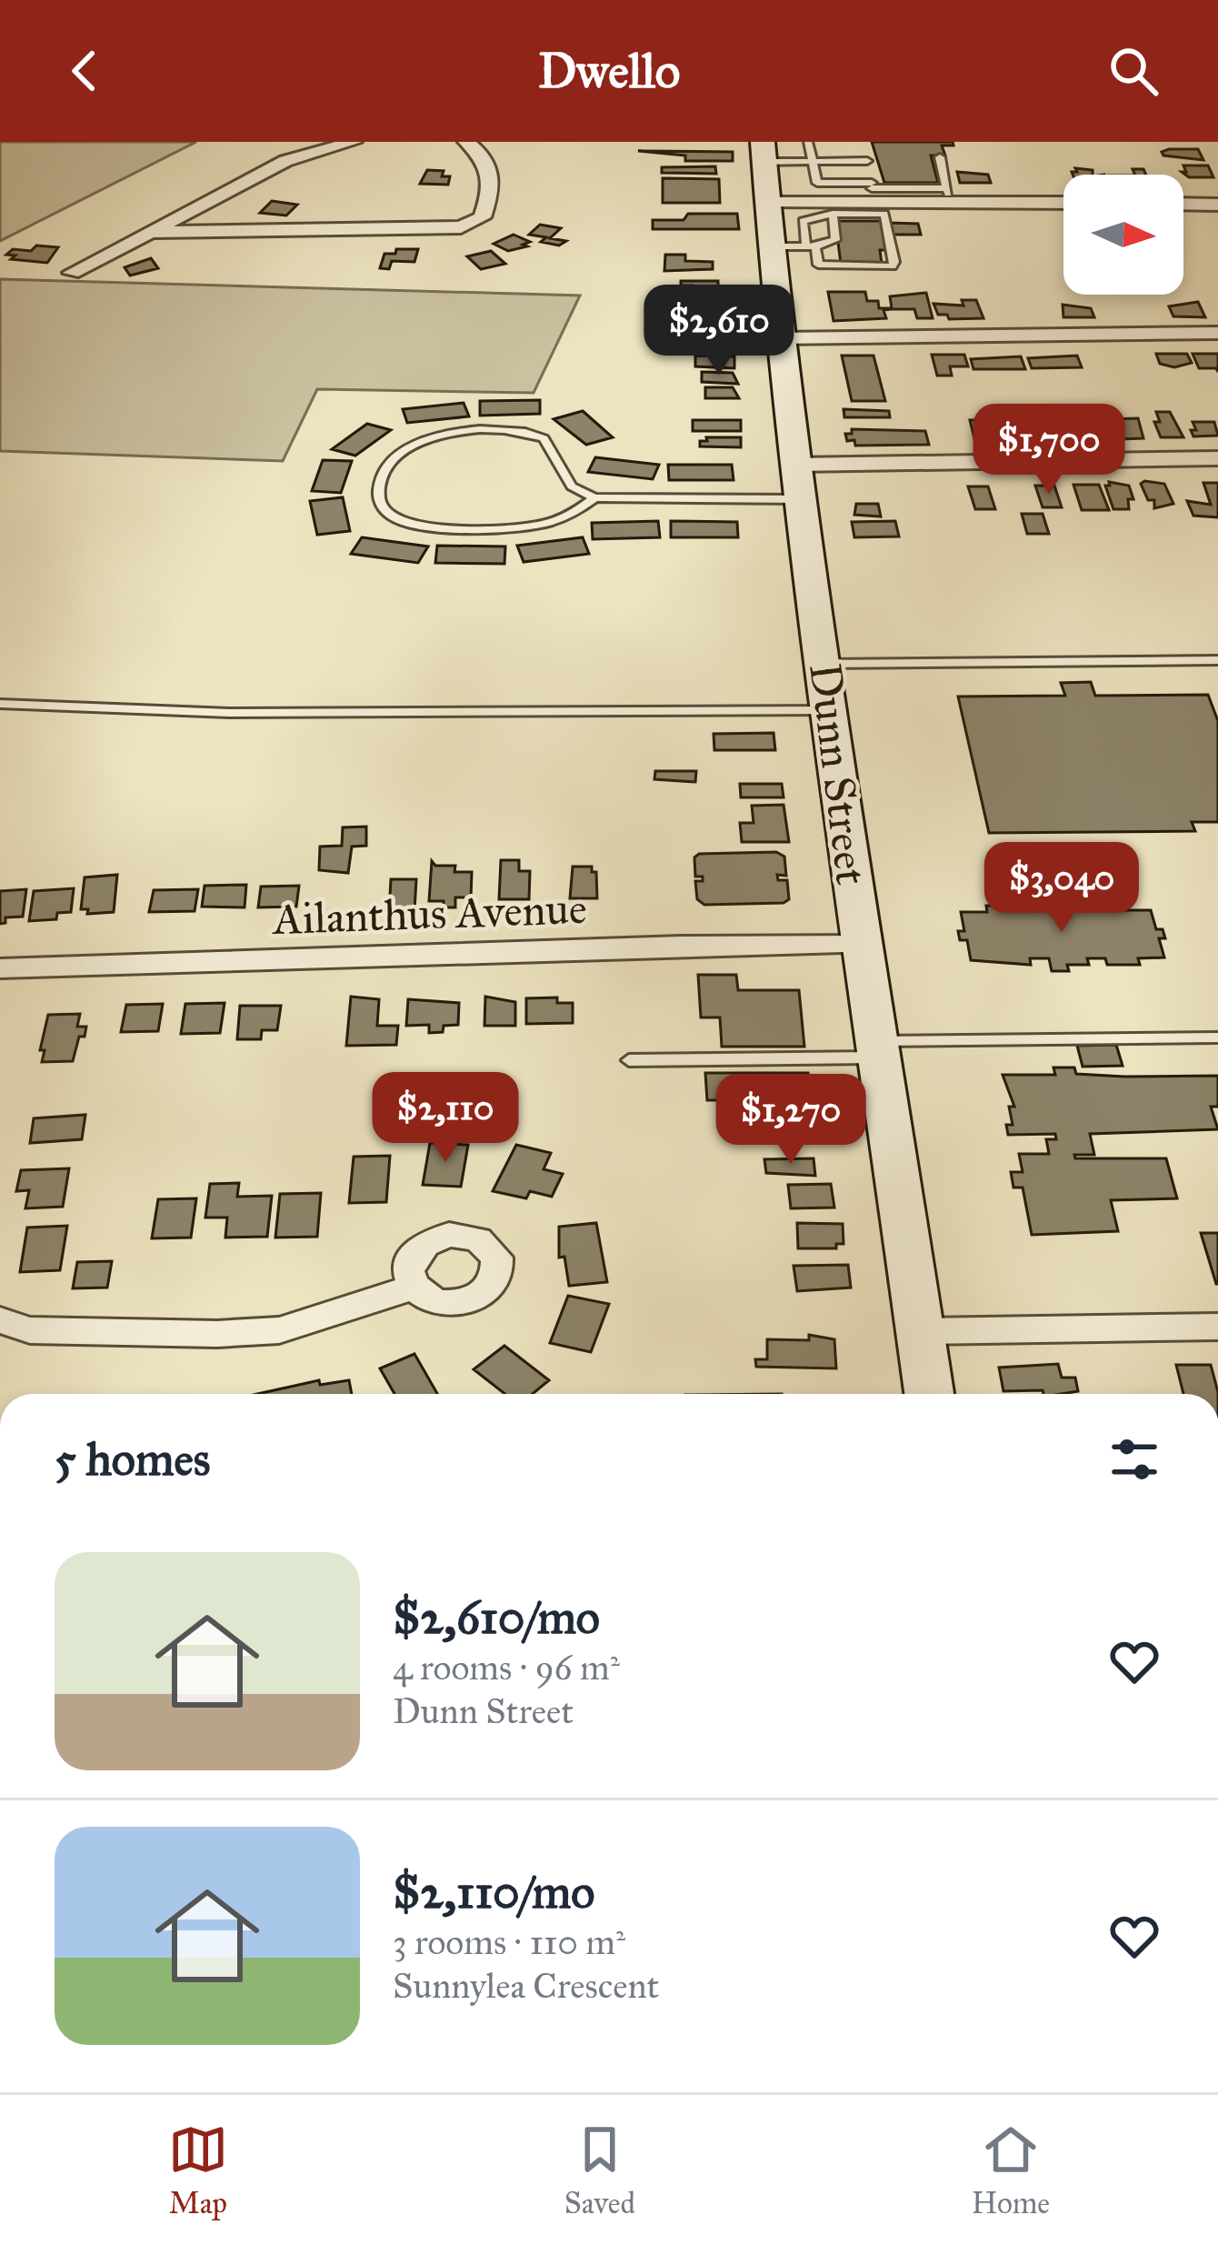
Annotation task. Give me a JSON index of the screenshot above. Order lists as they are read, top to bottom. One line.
{"streets":{"street":["Dunn Street","Ailanthus Avenue"]},"crossings":[["Dunn Street","Ailanthus Avenue"]],"north":"right","page":{"header":"Dwello","price":["$2,610","$1,700","$3,040","$2,110","$1,270"],"heading":"5 homes","list":[{"name":"$2,610/mo","note":"4 rooms · 96 m² · Dunn Street"},{"name":"$2,110/mo","note":"3 rooms · 110 m² · Sunnylea Crescent"}],"tabs":["Map","Saved","Home"]}}
